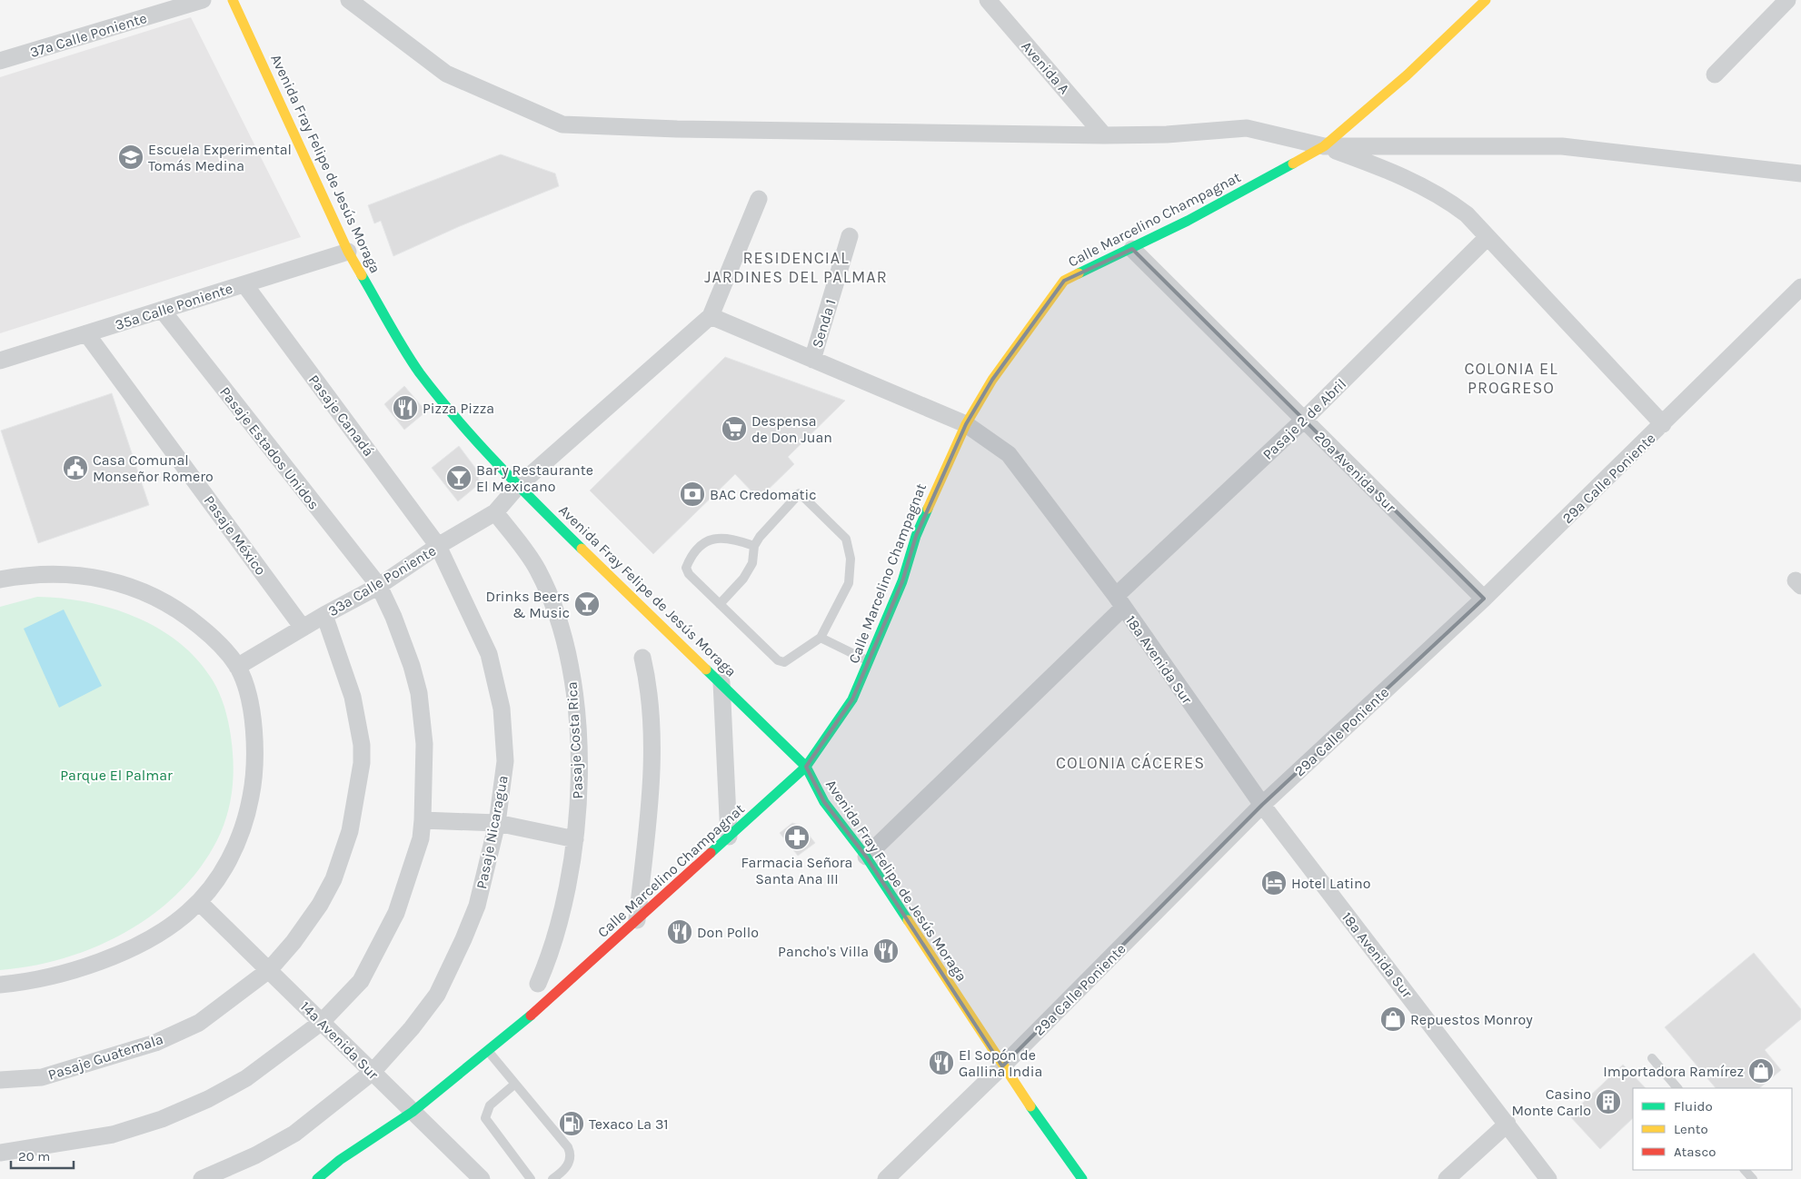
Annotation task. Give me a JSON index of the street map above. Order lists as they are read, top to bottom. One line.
{"streets":{"street":["37a Calle Poniente","Avenida A","Avenida Fray Felipe de Jesús Moraga","Calle Marcelino Champagnat","35a Calle Poniente","Senda 1","Pasaje Canadá","Pasaje 2 de Abril","Pasaje Estados Unidos","20a Avenida Sur","29a Calle Poniente","Pasaje México","33a Calle Poniente","18a Avenida Sur","Pasaje Costa Rica","Pasaje Nicaragua","14a Avenida Sur","Pasaje Guatemala"]},"crossings":[["Avenida Fray Felipe de Jesús Moraga","Calle Marcelino Champagnat"],["Avenida Fray Felipe de Jesús Moraga","35a Calle Poniente"],["Avenida Fray Felipe de Jesús Moraga","Pasaje 2 de Abril"],["Avenida Fray Felipe de Jesús Moraga","29a Calle Poniente"],["Avenida Fray Felipe de Jesús Moraga","33a Calle Poniente"],["Calle Marcelino Champagnat","20a Avenida Sur"],["Calle Marcelino Champagnat","18a Avenida Sur"],["Calle Marcelino Champagnat","14a Avenida Sur"],["35a Calle Poniente","Pasaje Canadá"],["35a Calle Poniente","Pasaje Estados Unidos"],["35a Calle Poniente","Pasaje México"],["Senda 1","18a Avenida Sur"],["Pasaje Canadá","33a Calle Poniente"],["Pasaje Canadá","Pasaje Nicaragua"],["Pasaje 2 de Abril","20a Avenida Sur"],["Pasaje 2 de Abril","18a Avenida Sur"],["Pasaje Estados Unidos","33a Calle Poniente"],["Pasaje Estados Unidos","14a Avenida Sur"],["20a Avenida Sur","29a Calle Poniente"],["29a Calle Poniente","18a Avenida Sur"],["Pasaje México","33a Calle Poniente"],["33a Calle Poniente","18a Avenida Sur"],["33a Calle Poniente","Pasaje Costa Rica"],["33a Calle Poniente","Pasaje Nicaragua"],["33a Calle Poniente","Pasaje Guatemala"],["Pasaje Nicaragua","14a Avenida Sur"],["14a Avenida Sur","Pasaje Guatemala"]],"districts":["RESIDENCIAL JARDINES DEL PALMAR","COLONIA EL PROGRESO","COLONIA CÁCERES"],"parks":["Parque El Palmar"],"places":{"school or university":["Escuela Experimental Tomás Medina"],"restaurant":["Pizza Pizza","Don Pollo","Pancho's Villa","El Sopón de Gallina India"],"supermarket":["Despensa de Don Juan"],"public building":["Casa Comunal Monseñor Romero"],"bar":["Bar y Restaurante El Mexicano","Drinks Beers & Music"],"bank":["BAC Credomatic"],"pharmacy":["Farmacia Señora Santa Ana III"],"hotel":["Hotel Latino"],"shop":["Repuestos Monroy","Importadora Ramírez"],"building":["Casino Monte Carlo"],"fuel station":["Texaco La 31"]},"legend":["Fluido","Lento","Atasco"],"scale_bar":"20 m"}
